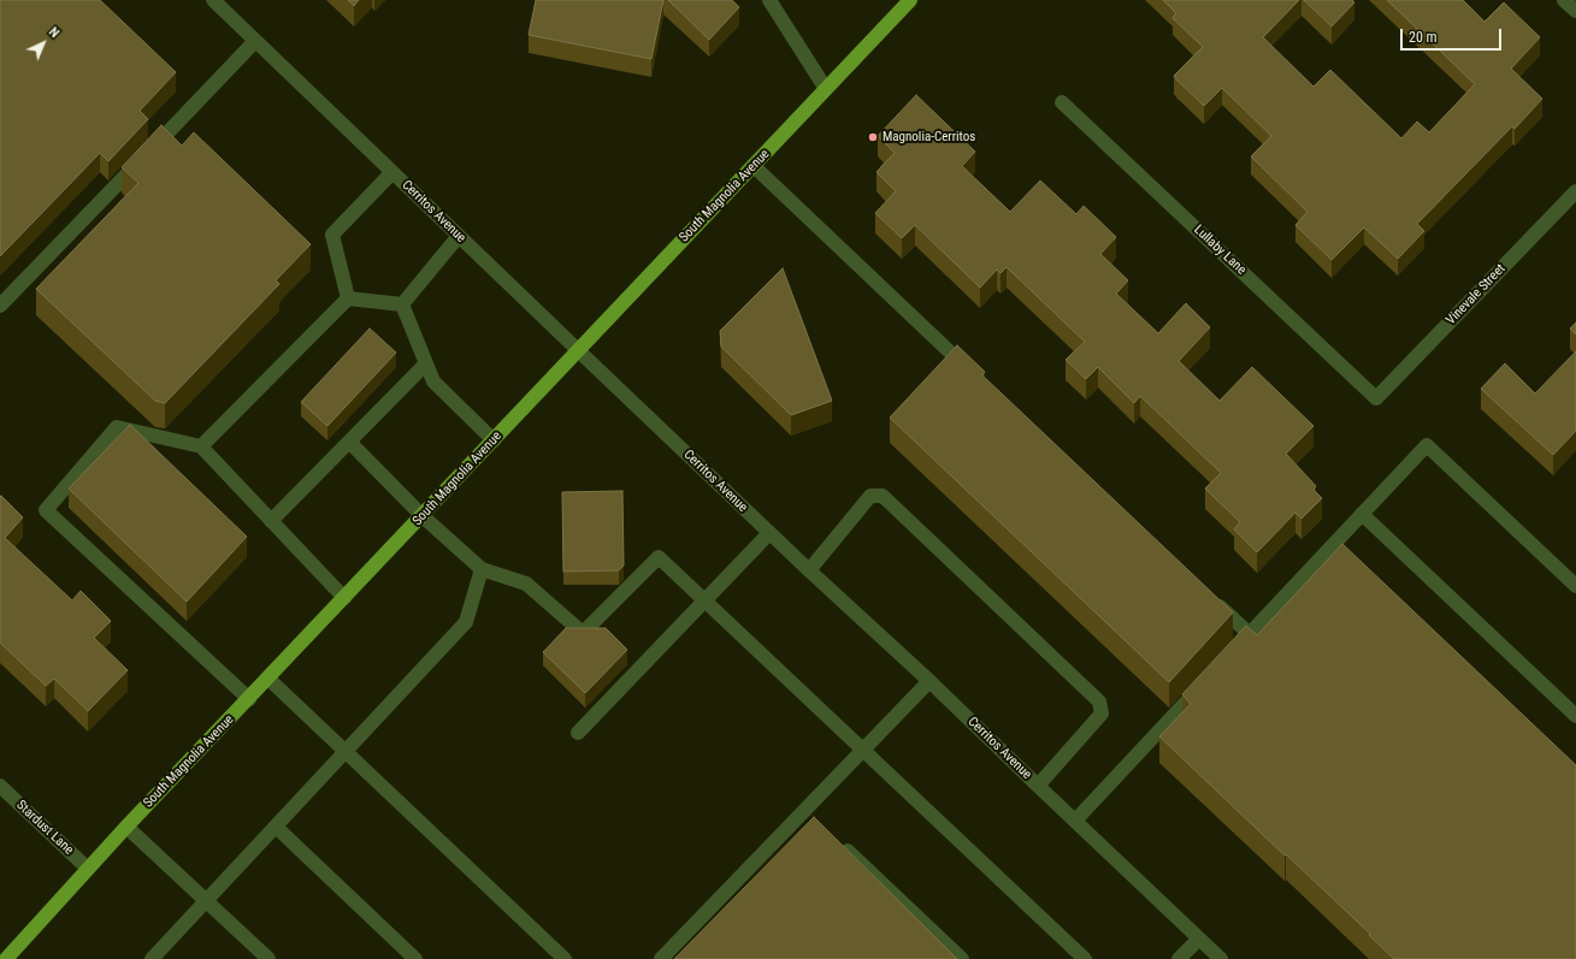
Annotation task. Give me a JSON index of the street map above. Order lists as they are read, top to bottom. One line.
{"streets":{"main road":["South Magnolia Avenue"],"street":["Cerritos Avenue","Lullaby Lane","Vinevale Street","Stardust Lane"]},"crossings":[["South Magnolia Avenue","Cerritos Avenue"],["South Magnolia Avenue","Stardust Lane"],["Lullaby Lane","Vinevale Street"]],"places":["Magnolia-Cerritos"],"scale_bar":"20 m","north":"top right"}
